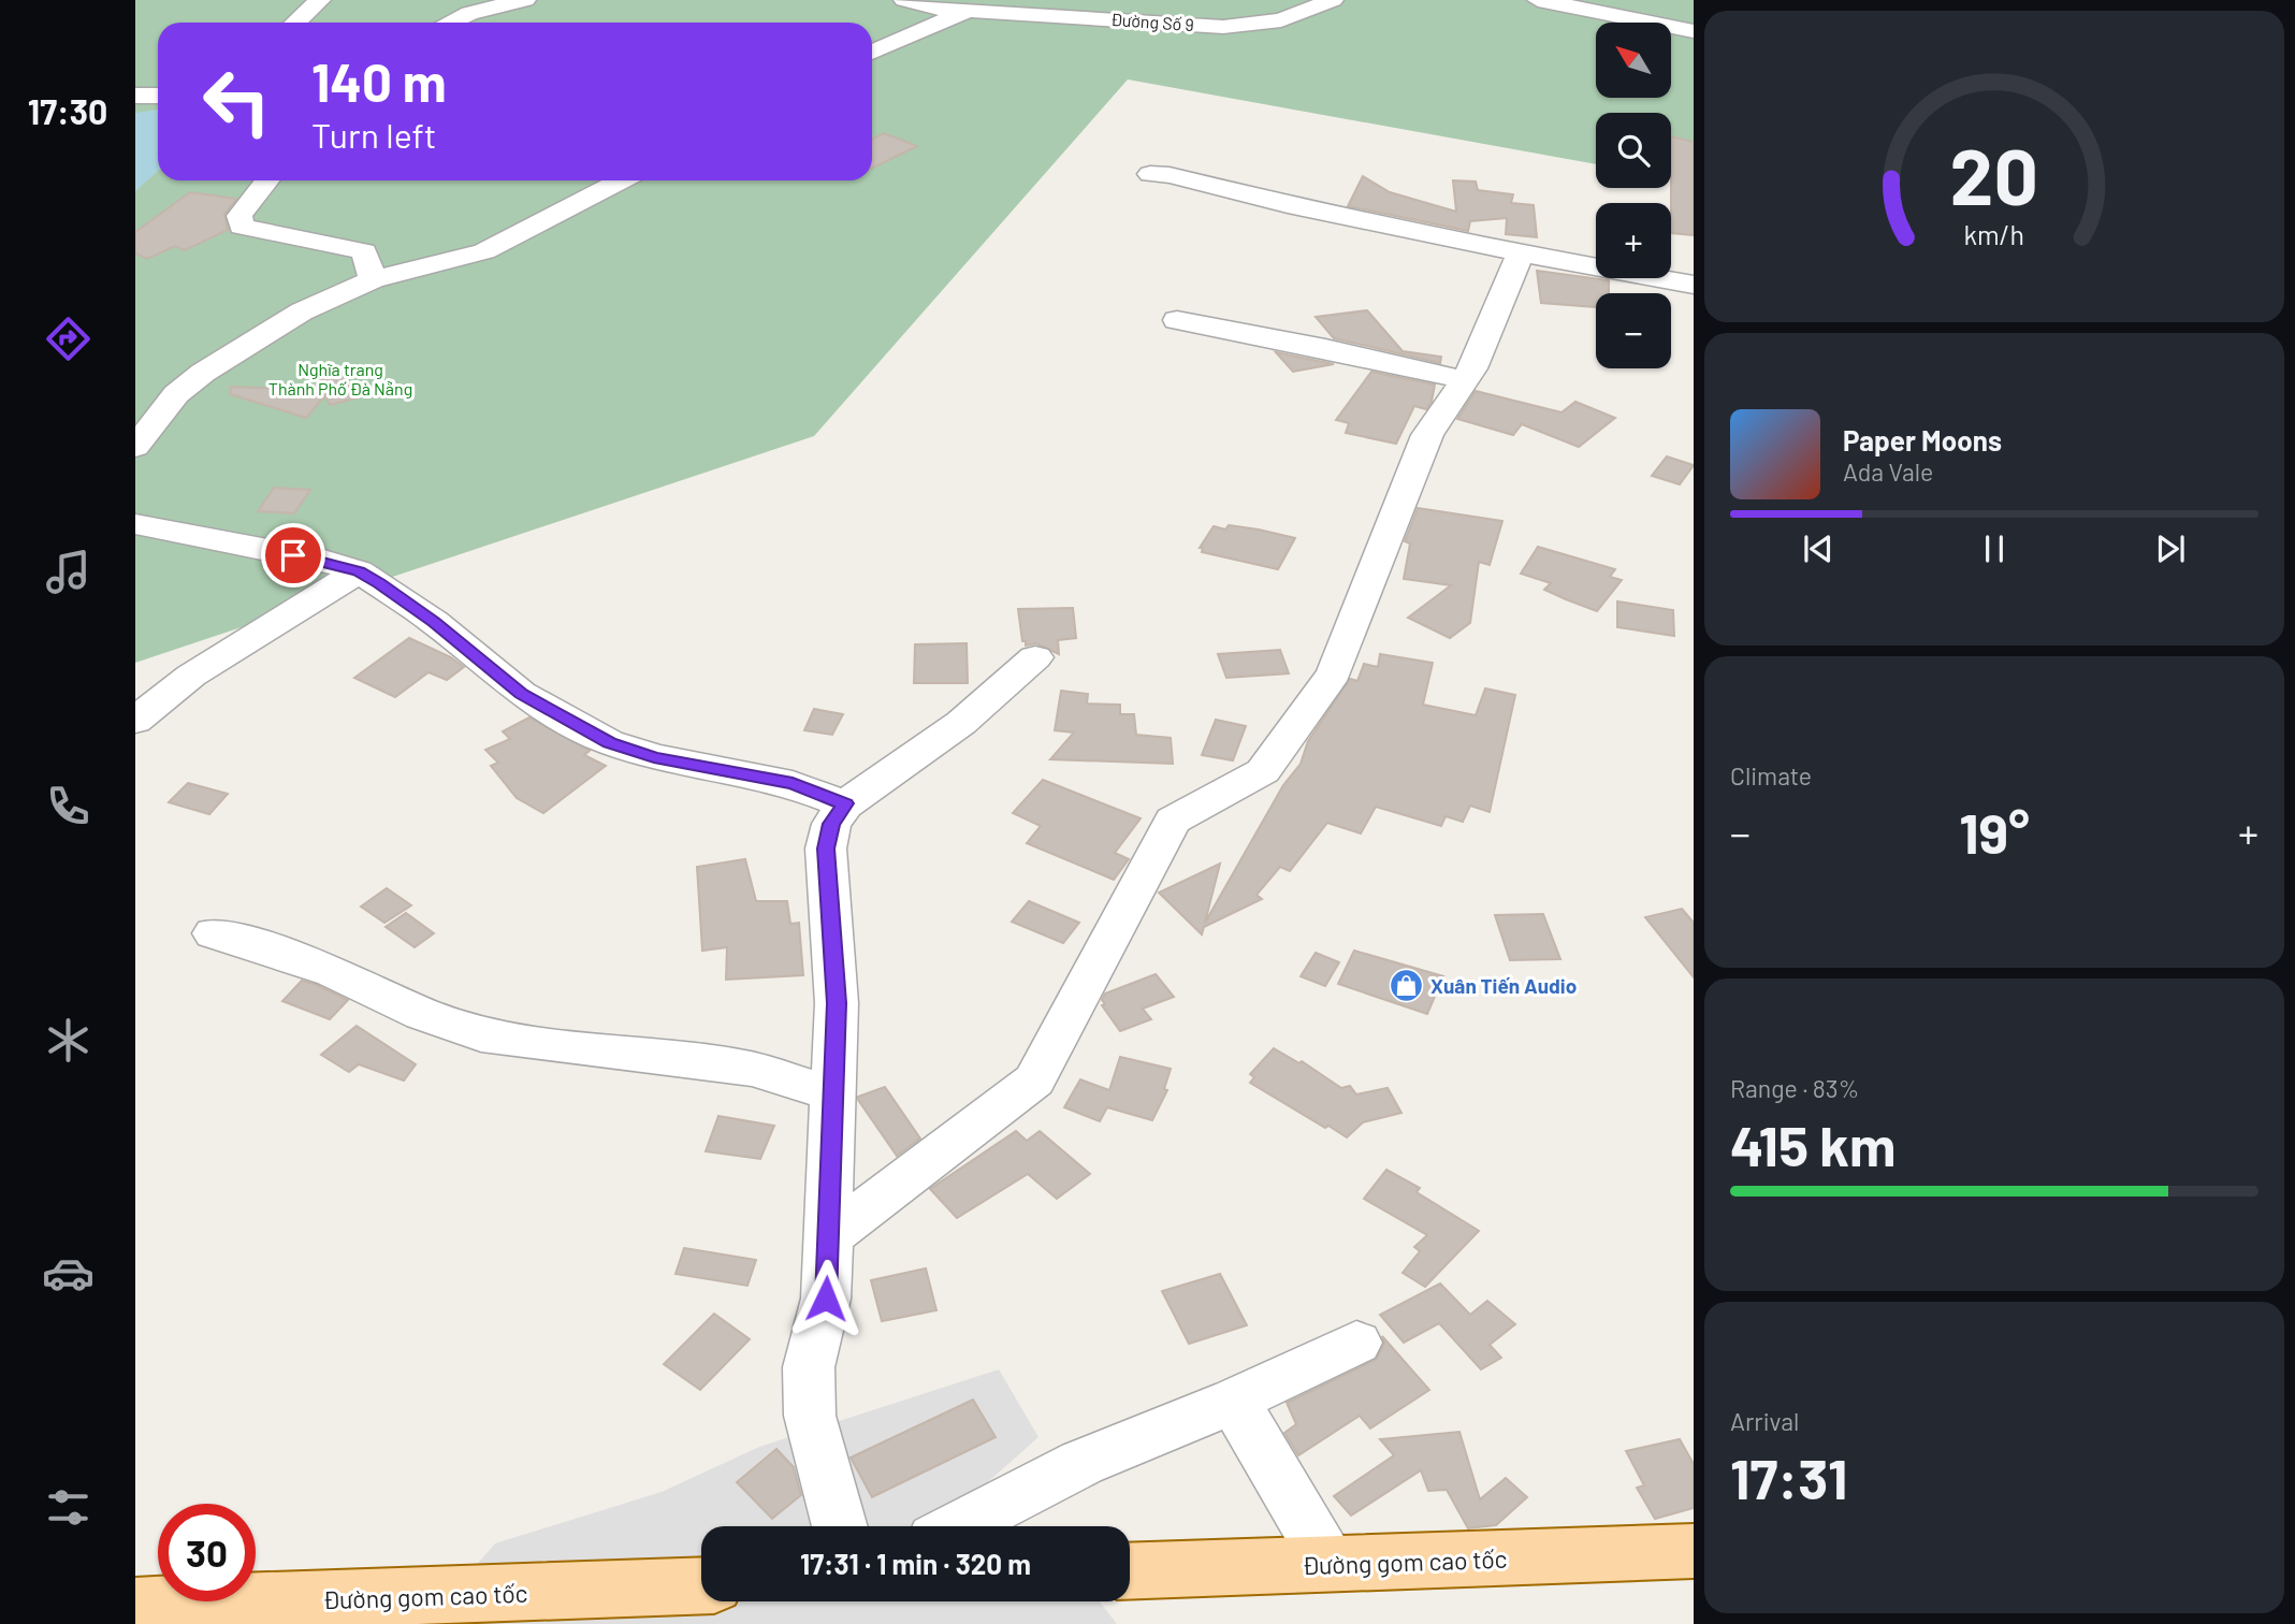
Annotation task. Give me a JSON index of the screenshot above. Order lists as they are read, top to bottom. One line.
{"streets":{"main road":["Đường gom cao tốc"],"street":["Đường Số 9"]},"parks":["Nghĩa trang Thành Phố Đà Nẵng"],"places":{"shop":["Xuân Tiến Audio"]},"north":"top left","page":{"tabs":"17:30","map_buttons":["+","−"],"turn":["140 m","Turn left"],"song":["Paper Moons","Ada Vale"],"tile":["Climate",["Range · 83%","415 km"],["Arrival","17:31"]],"heat":["−","19°","+"],"limit":"30","trip":"17:31 · 1 min · 320 m","gauge":["20","km/h"]}}
